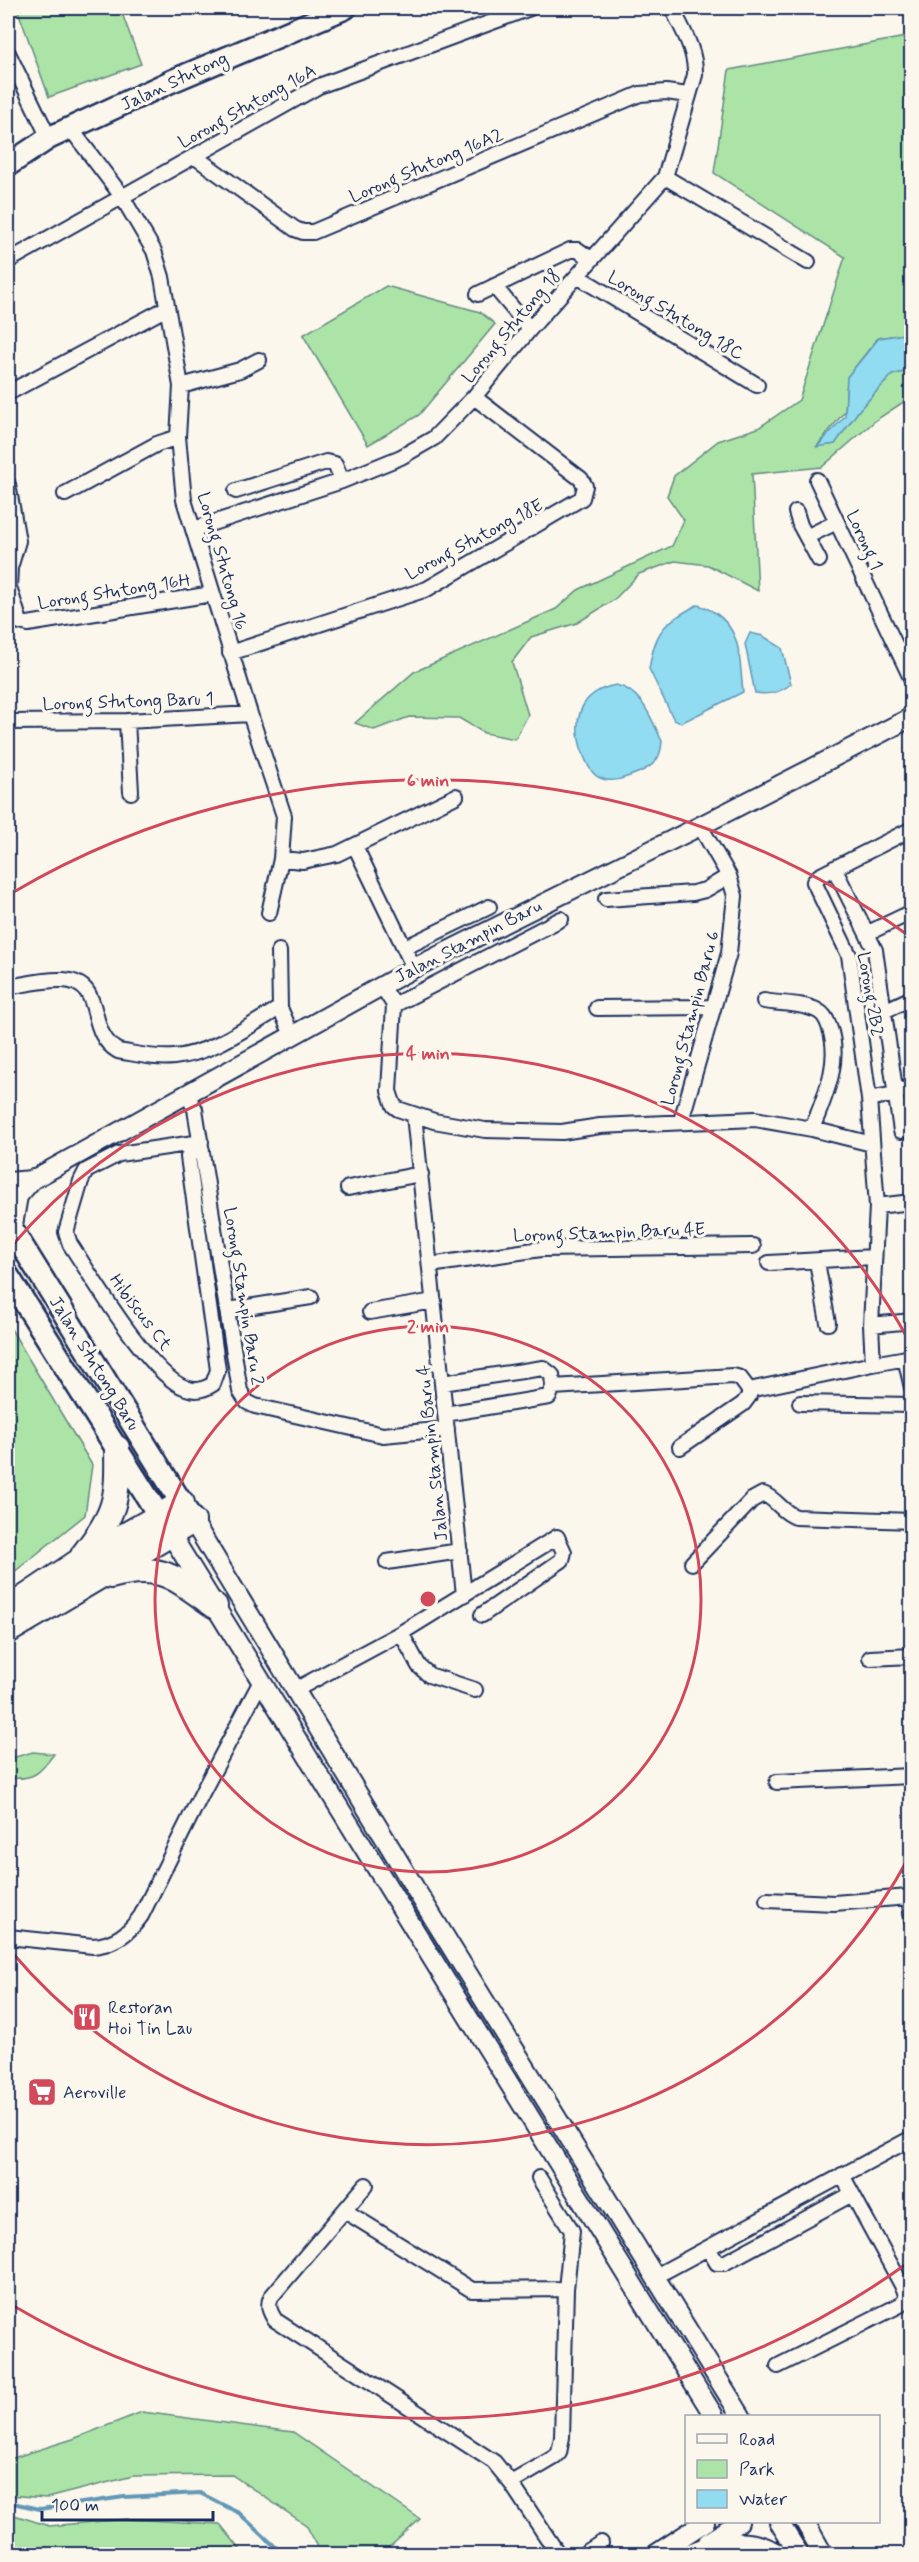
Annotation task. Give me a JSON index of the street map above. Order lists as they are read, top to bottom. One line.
{"streets":{"main road":["Jalan Stutong","Jalan Stampin Baru","Jalan Stutong Baru"],"street":["Lorong Stutong 16A","Lorong Stutong 16A2","Lorong Stutong 18C","Lorong Stutong 18","Lorong Stutong 18E","Lorong 1","Lorong Stutong 16","Lorong Stutong 16H","Lorong Stutong Baru 1","Lorong 2B2","Lorong Stampin Baru 6","Lorong Stampin Baru 4E","Lorong Stampin Baru 2","Hibiscus Ct","Jalan Stampin Baru 4"]},"crossings":[["Jalan Stutong","Lorong Stutong 16"],["Lorong Stutong 16A","Lorong Stutong 16A2"],["Lorong Stutong 16A","Lorong Stutong 16"],["Lorong Stutong 16A2","Lorong Stutong 18"],["Lorong Stutong 18C","Lorong Stutong 18"],["Lorong Stutong 18","Lorong Stutong 18E"],["Lorong Stutong 18","Lorong Stutong 16"],["Lorong Stutong 18E","Lorong Stutong 16"],["Lorong Stutong 16","Lorong Stutong 16H"],["Lorong Stutong 16","Lorong Stutong Baru 1"],["Jalan Stampin Baru","Lorong Stampin Baru 6"],["Jalan Stampin Baru","Lorong Stampin Baru 2"],["Jalan Stampin Baru","Jalan Stutong Baru"],["Lorong Stampin Baru 4E","Jalan Stampin Baru 4"],["Lorong Stampin Baru 2","Hibiscus Ct"],["Lorong Stampin Baru 2","Jalan Stampin Baru 4"]],"places":{"restaurant":["Restoran Hoi Tin Lau"],"supermarket":["Aeroville"]},"legend":["Road","Park","Water"],"scale_bar":"100 m","rings":["6 min","4 min","2 min"]}
